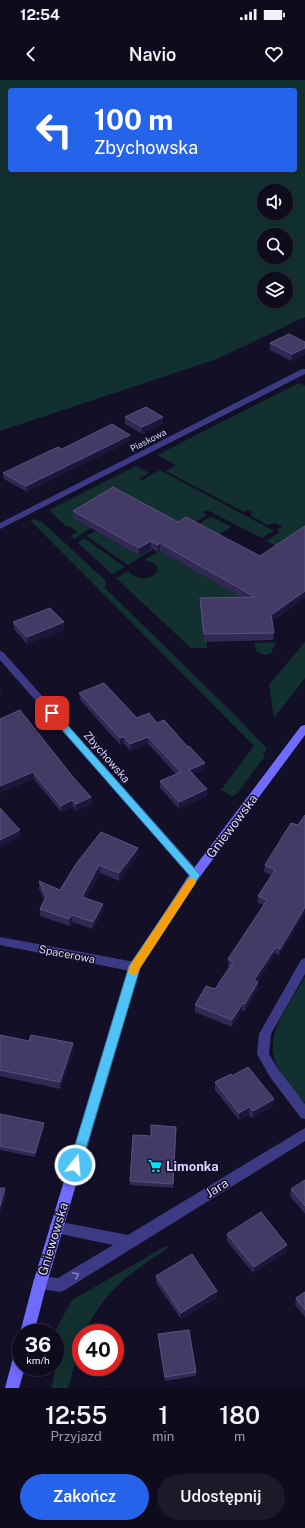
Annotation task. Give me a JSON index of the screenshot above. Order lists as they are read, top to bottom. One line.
{"streets":{"street":["Piaskowa","Zbychowska","Gniewowska","Spacerowa","Jara"]},"crossings":[["Zbychowska","Gniewowska"],["Gniewowska","Spacerowa"],["Gniewowska","Jara"]],"places":{"supermarket":["Limonka"]},"page":{"status":"12:54","header":"Navio","turn":["100 m","Zbychowska"],"speed":"36 km/h","limit":"40","eta":["12:55","Przyjazd","1","min","180","m"],"buttons":["Zakończ","Udostępnij"]}}
